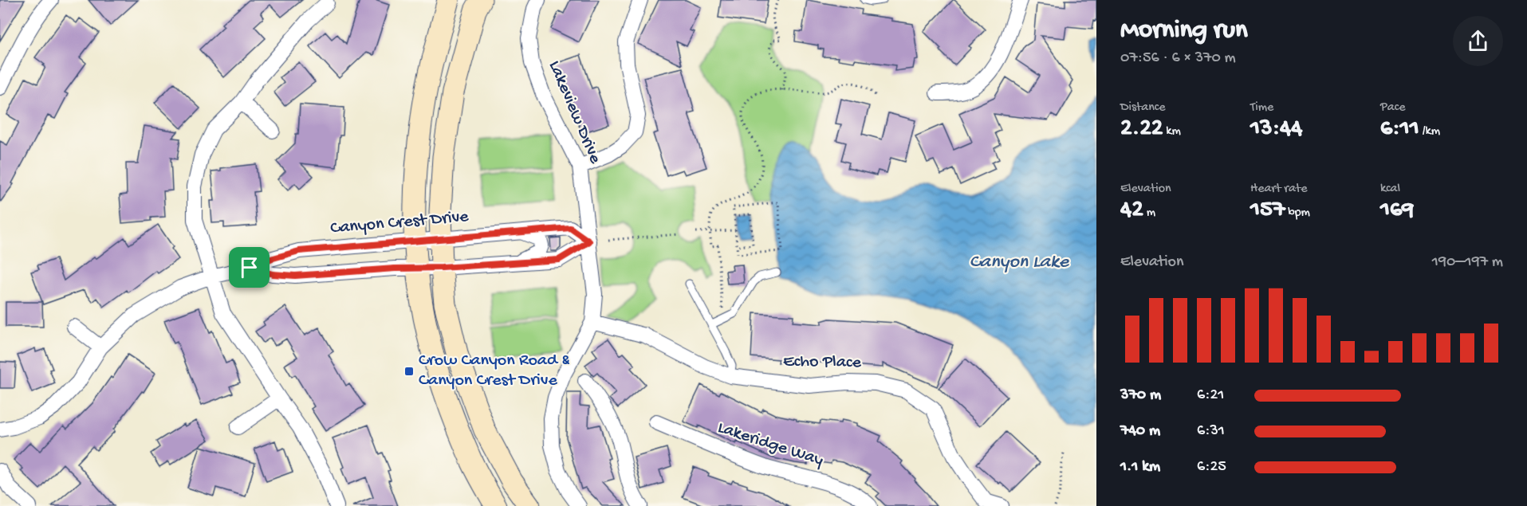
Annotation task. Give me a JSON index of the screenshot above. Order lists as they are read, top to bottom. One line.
{"streets":{"street":["Lakeview Drive","Canyon Crest Drive","Echo Place","Lakeridge Way"]},"crossings":[["Lakeview Drive","Canyon Crest Drive"],["Lakeview Drive","Echo Place"]],"water":["Canyon Lake"],"places":{"transit":["Crow Canyon Road & Canyon Crest Drive"]},"page":{"heading":["Morning run","07:56 · 6 × 370 m"],"stats":[["Distance","2.22 km"],["Time","13:44"],["Pace","6:11 /km"],["Elevation","42 m"],["Heart rate","157 bpm"],["kcal","169"]],"chart":["Elevation","190–197 m"],"list":[{"name":"370 m","note":"6:21"},{"name":"740 m","note":"6:31"},{"name":"1.1 km","note":"6:25"}]}}
